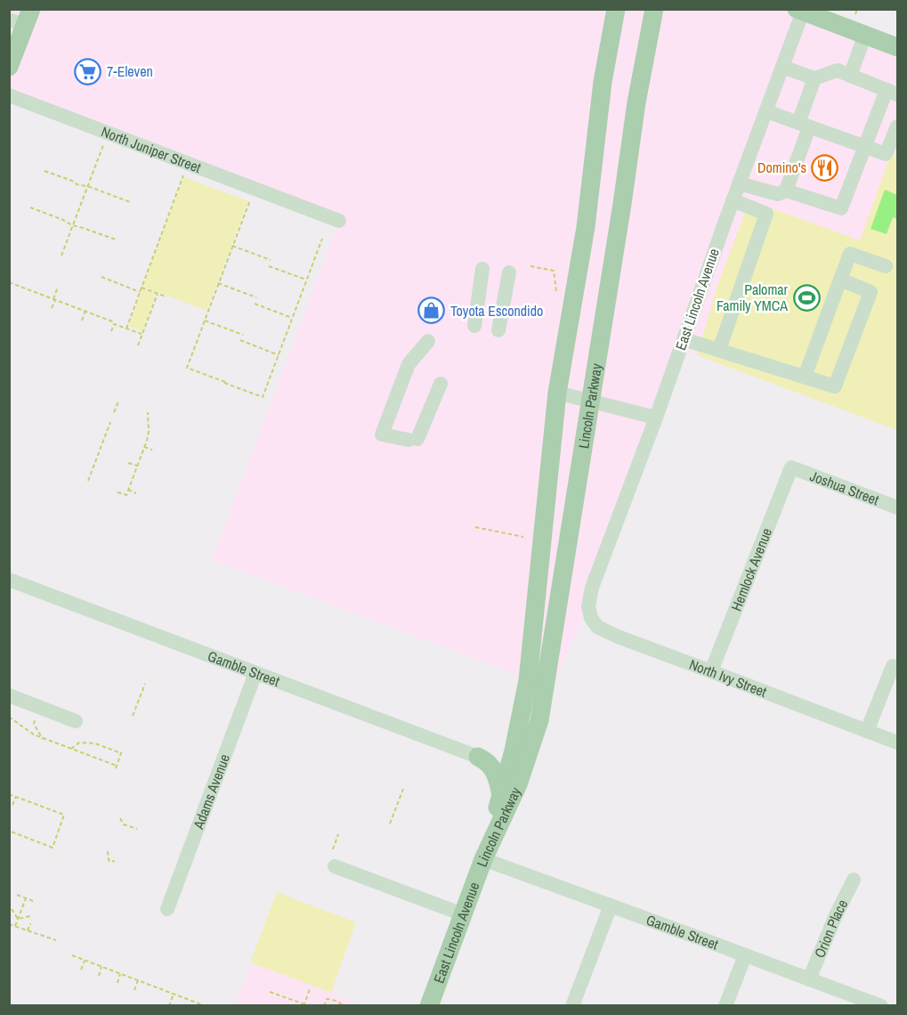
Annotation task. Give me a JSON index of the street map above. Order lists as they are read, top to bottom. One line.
{"streets":{"main road":["East Lincoln Avenue","Lincoln Parkway"],"street":["North Juniper Street","Joshua Street","Hemlock Avenue","Gamble Street","North Ivy Street","Adams Avenue","Orion Place"]},"crossings":[["East Lincoln Avenue","Lincoln Parkway"],["East Lincoln Avenue","Gamble Street"],["East Lincoln Avenue","North Ivy Street"],["Lincoln Parkway","Gamble Street"],["Joshua Street","Hemlock Avenue"],["Hemlock Avenue","North Ivy Street"],["Gamble Street","Adams Avenue"],["Gamble Street","Orion Place"]],"places":{"supermarket":["7-Eleven"],"restaurant":["Domino's"],"sports":["Palomar Family YMCA"],"shop":["Toyota Escondido"]}}
